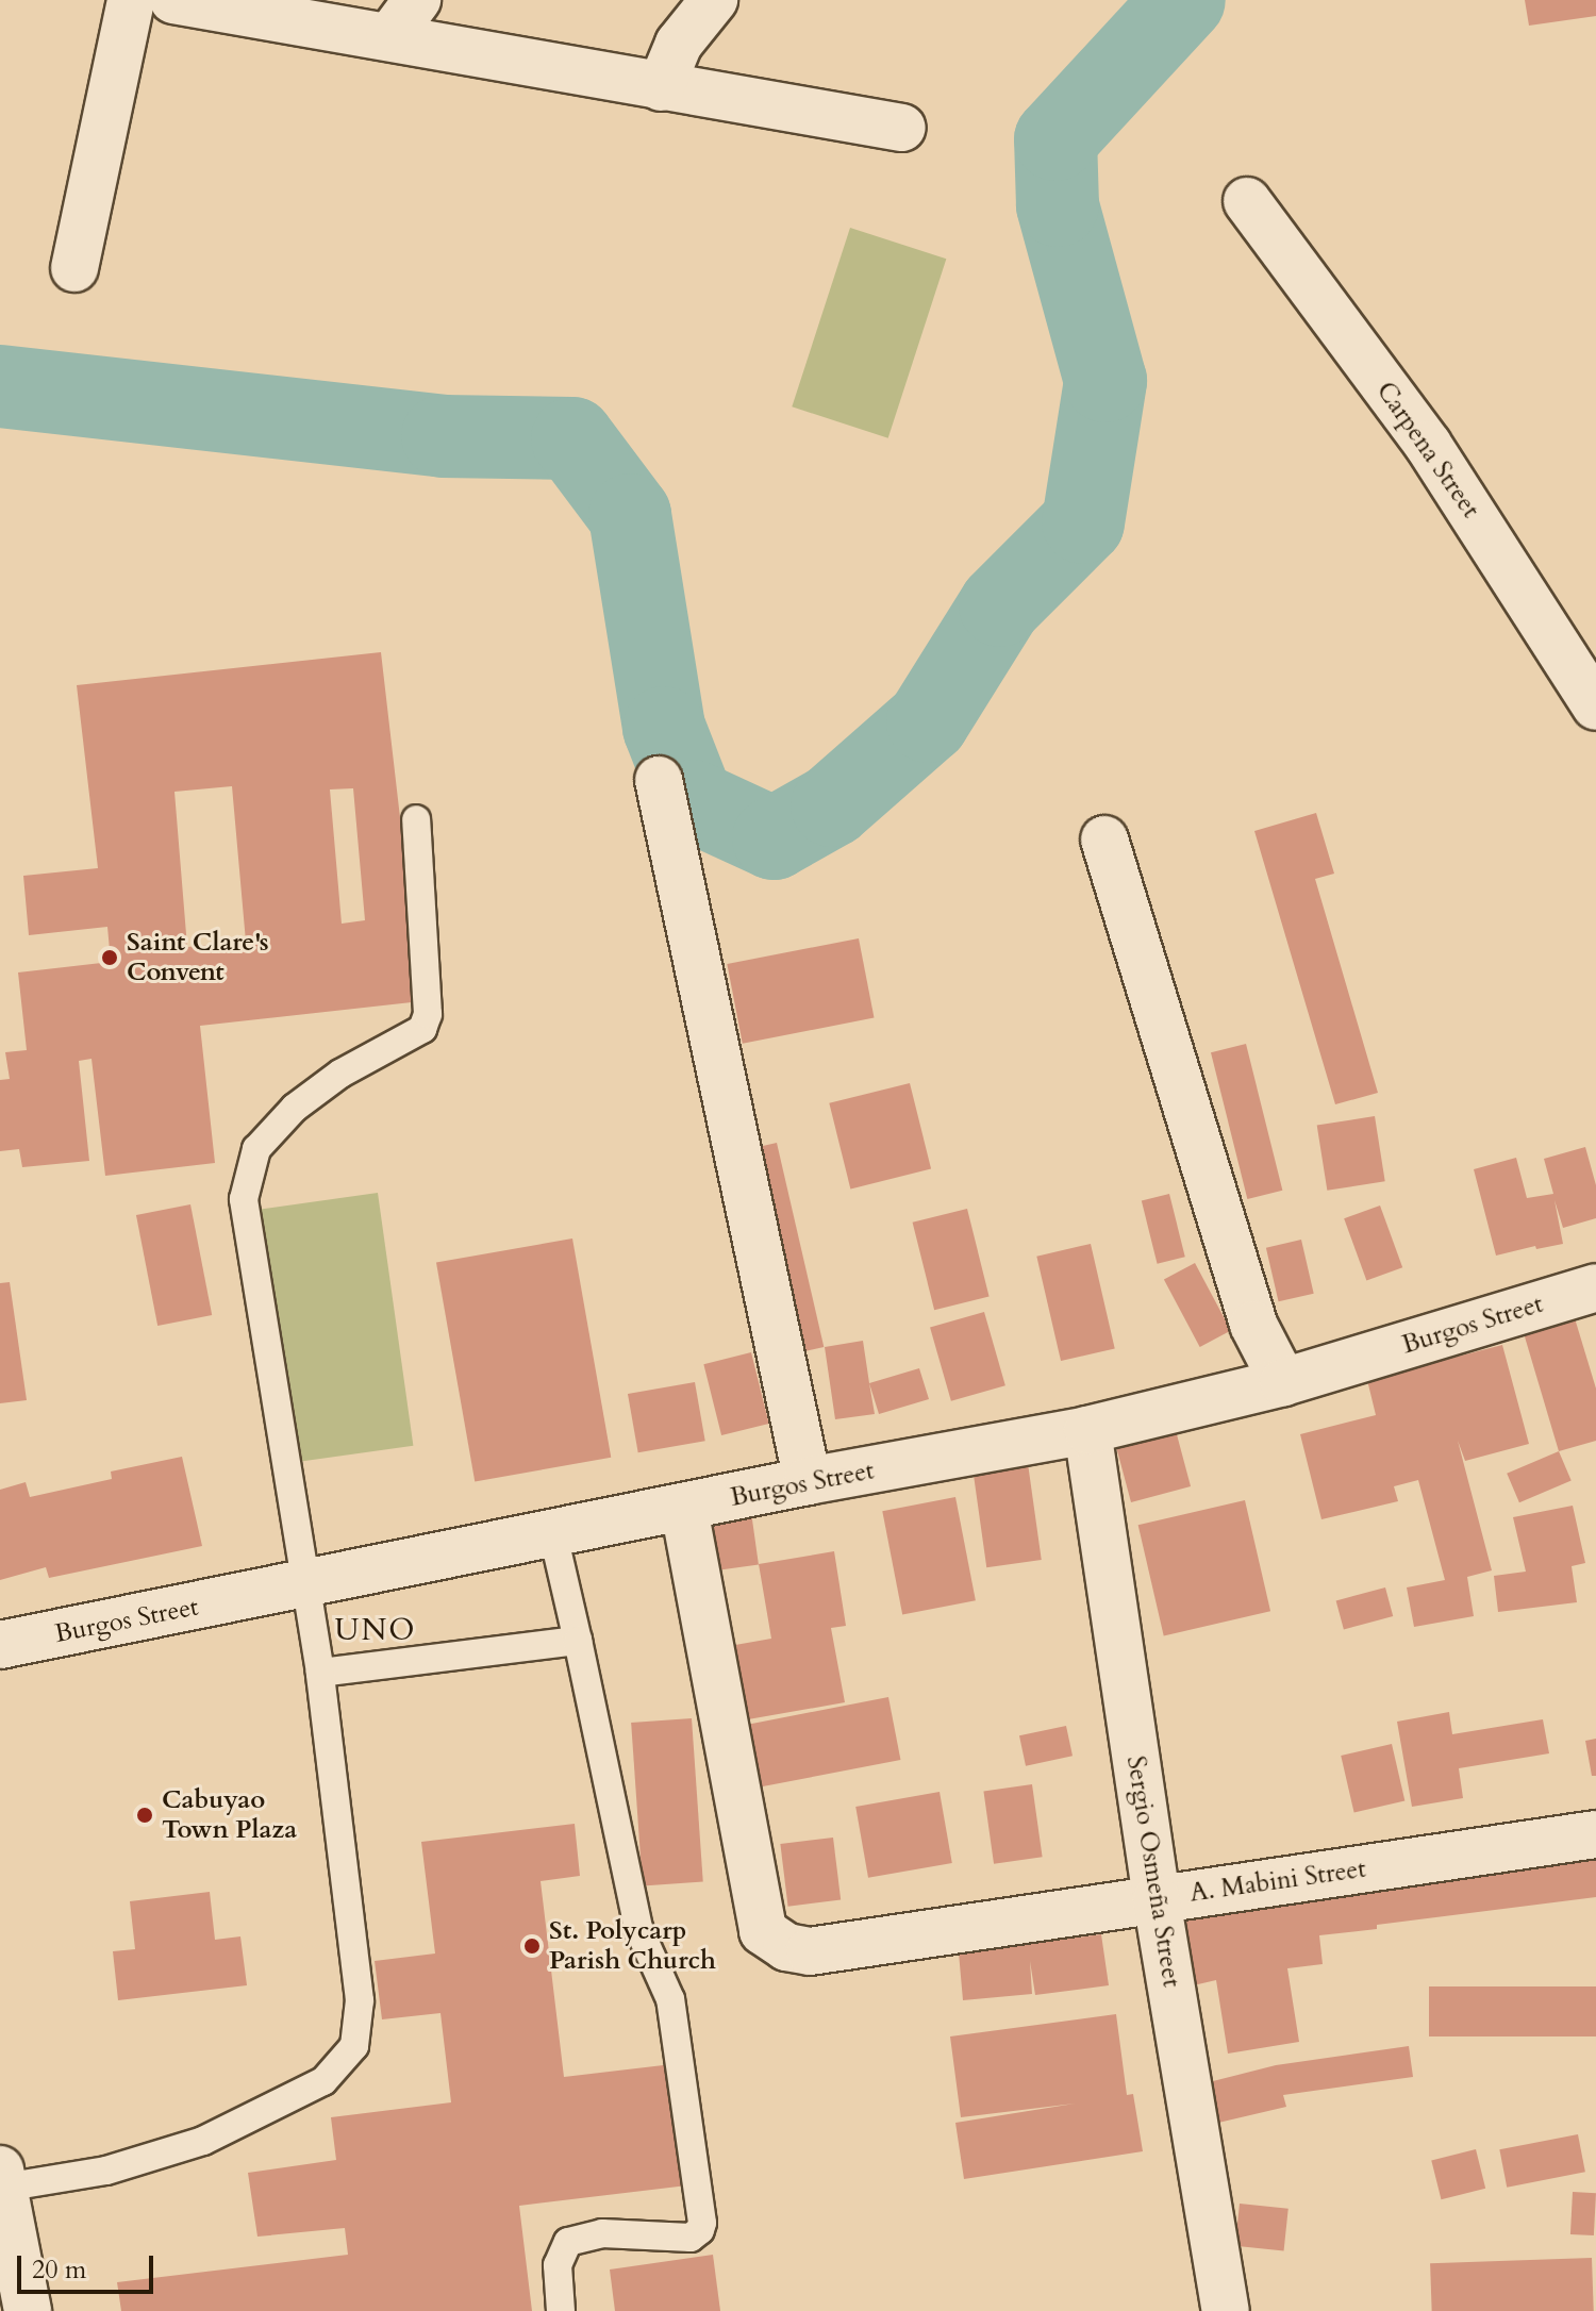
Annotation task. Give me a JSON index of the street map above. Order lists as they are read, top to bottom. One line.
{"streets":{"street":["Carpena Street","Burgos Street","Sergio Osmeña Street","A. Mabini Street"]},"crossings":[["Burgos Street","Sergio Osmeña Street"],["Burgos Street","A. Mabini Street"],["Sergio Osmeña Street","A. Mabini Street"]],"districts":["UNO"],"places":["Saint Clare's Convent","Cabuyao Town Plaza","St. Polycarp Parish Church"],"scale_bar":"20 m"}
